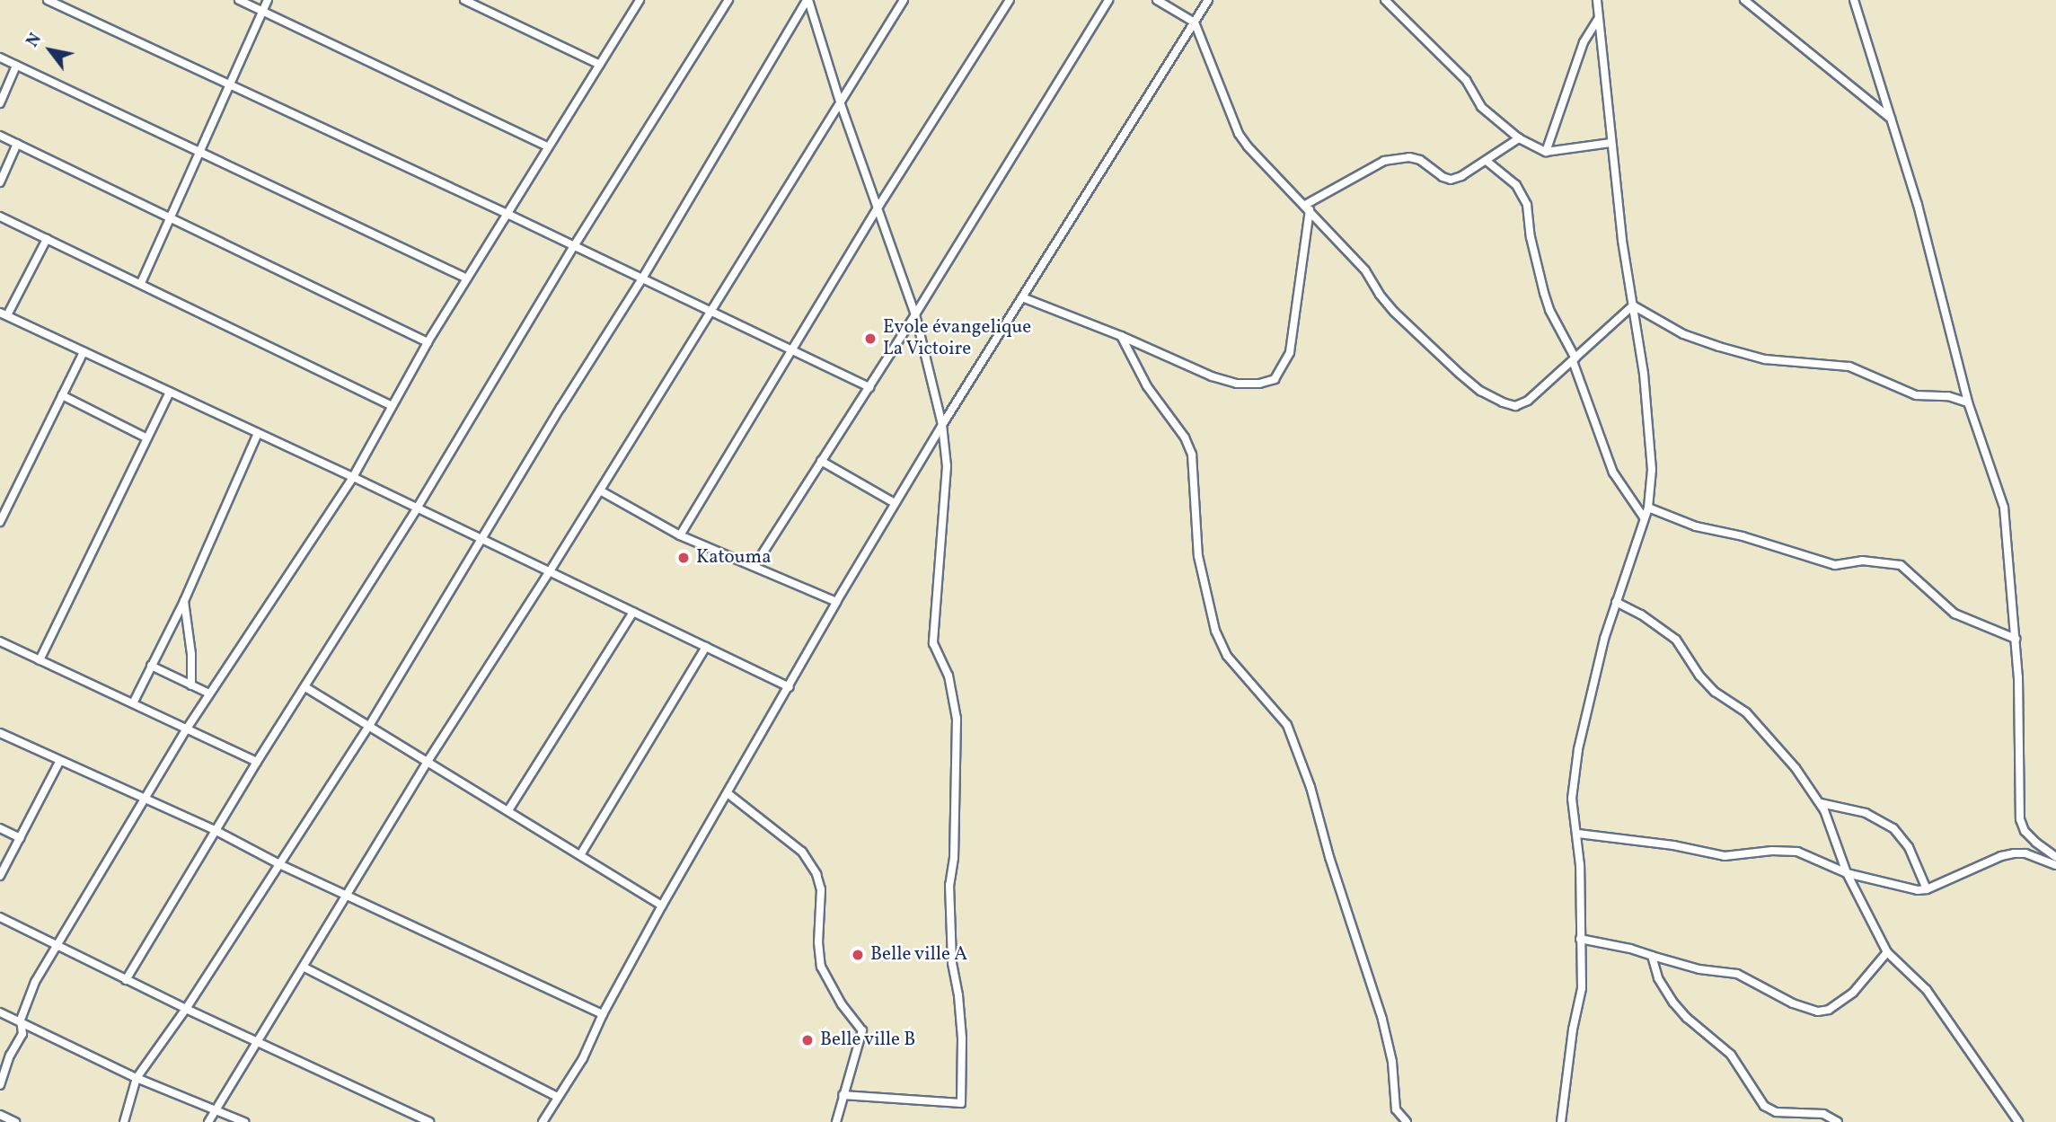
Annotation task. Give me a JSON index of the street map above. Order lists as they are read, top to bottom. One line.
{"places":["Evole évangelique La Victoire","Katouma","Belle ville A","Belle ville B"],"north":"top left"}
